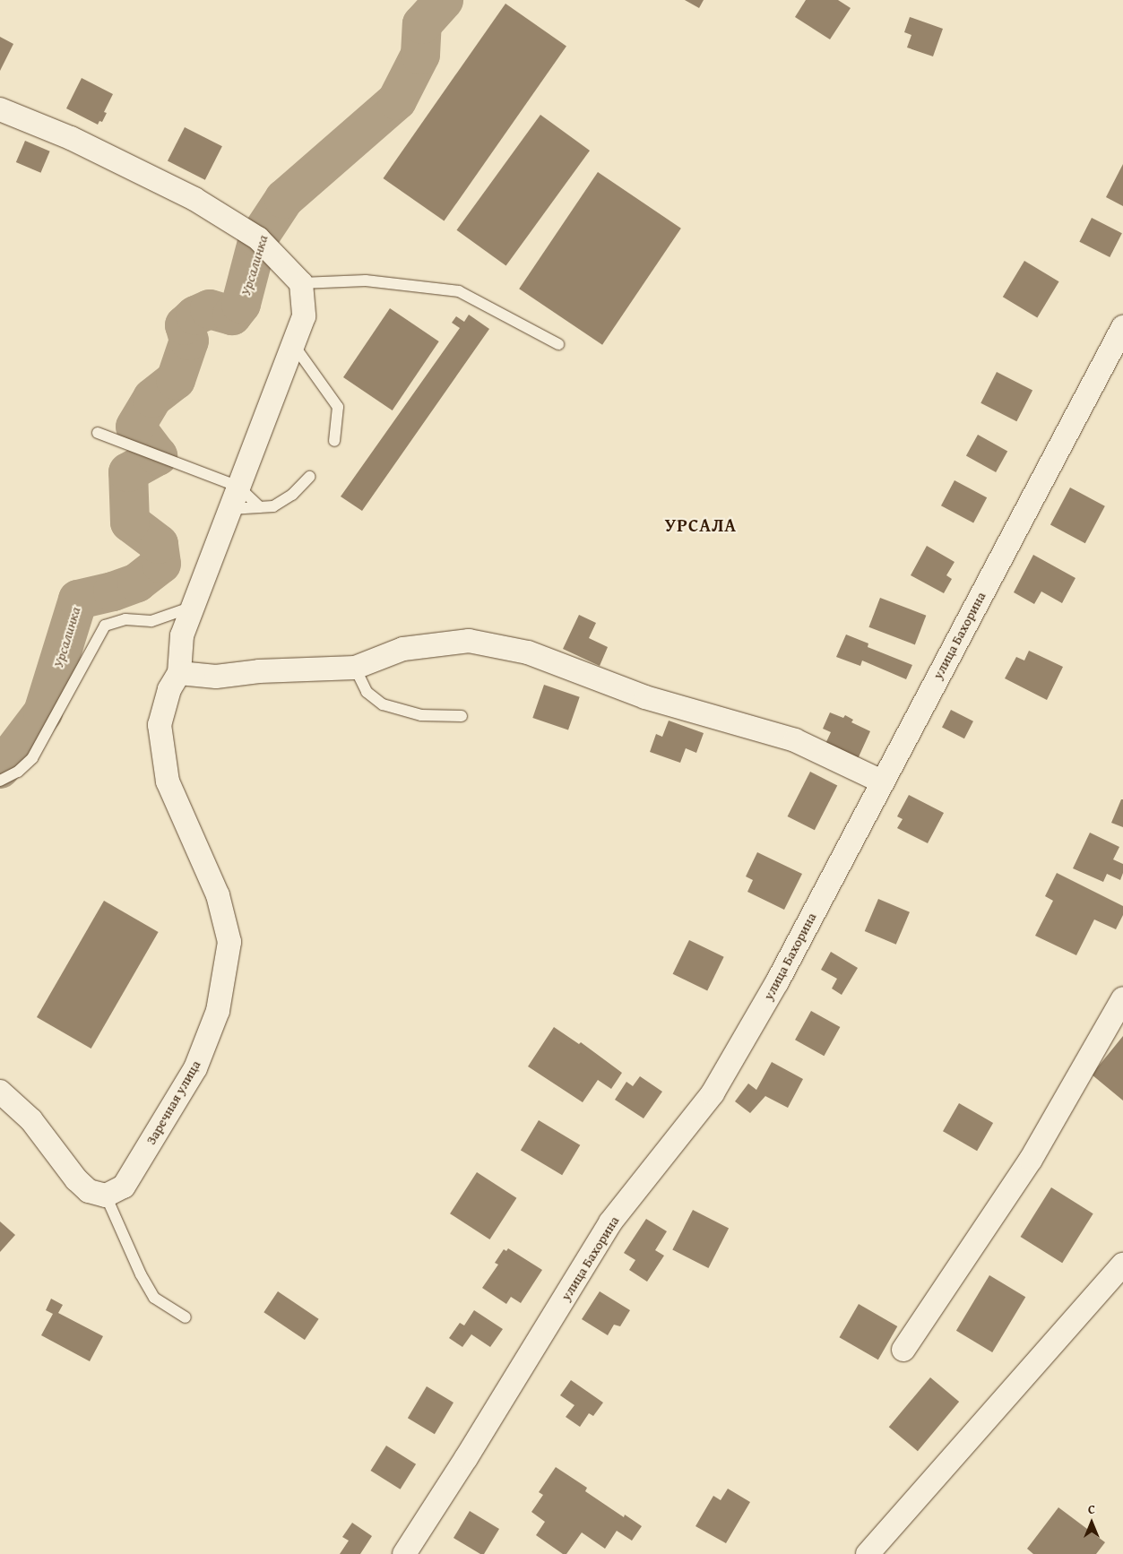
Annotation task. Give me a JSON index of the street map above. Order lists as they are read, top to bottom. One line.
{"streets":{"street":["улица Бахорина","Заречная улица"]},"districts":["УРСАЛА"],"water":["Урсалинка"],"north":"top"}
